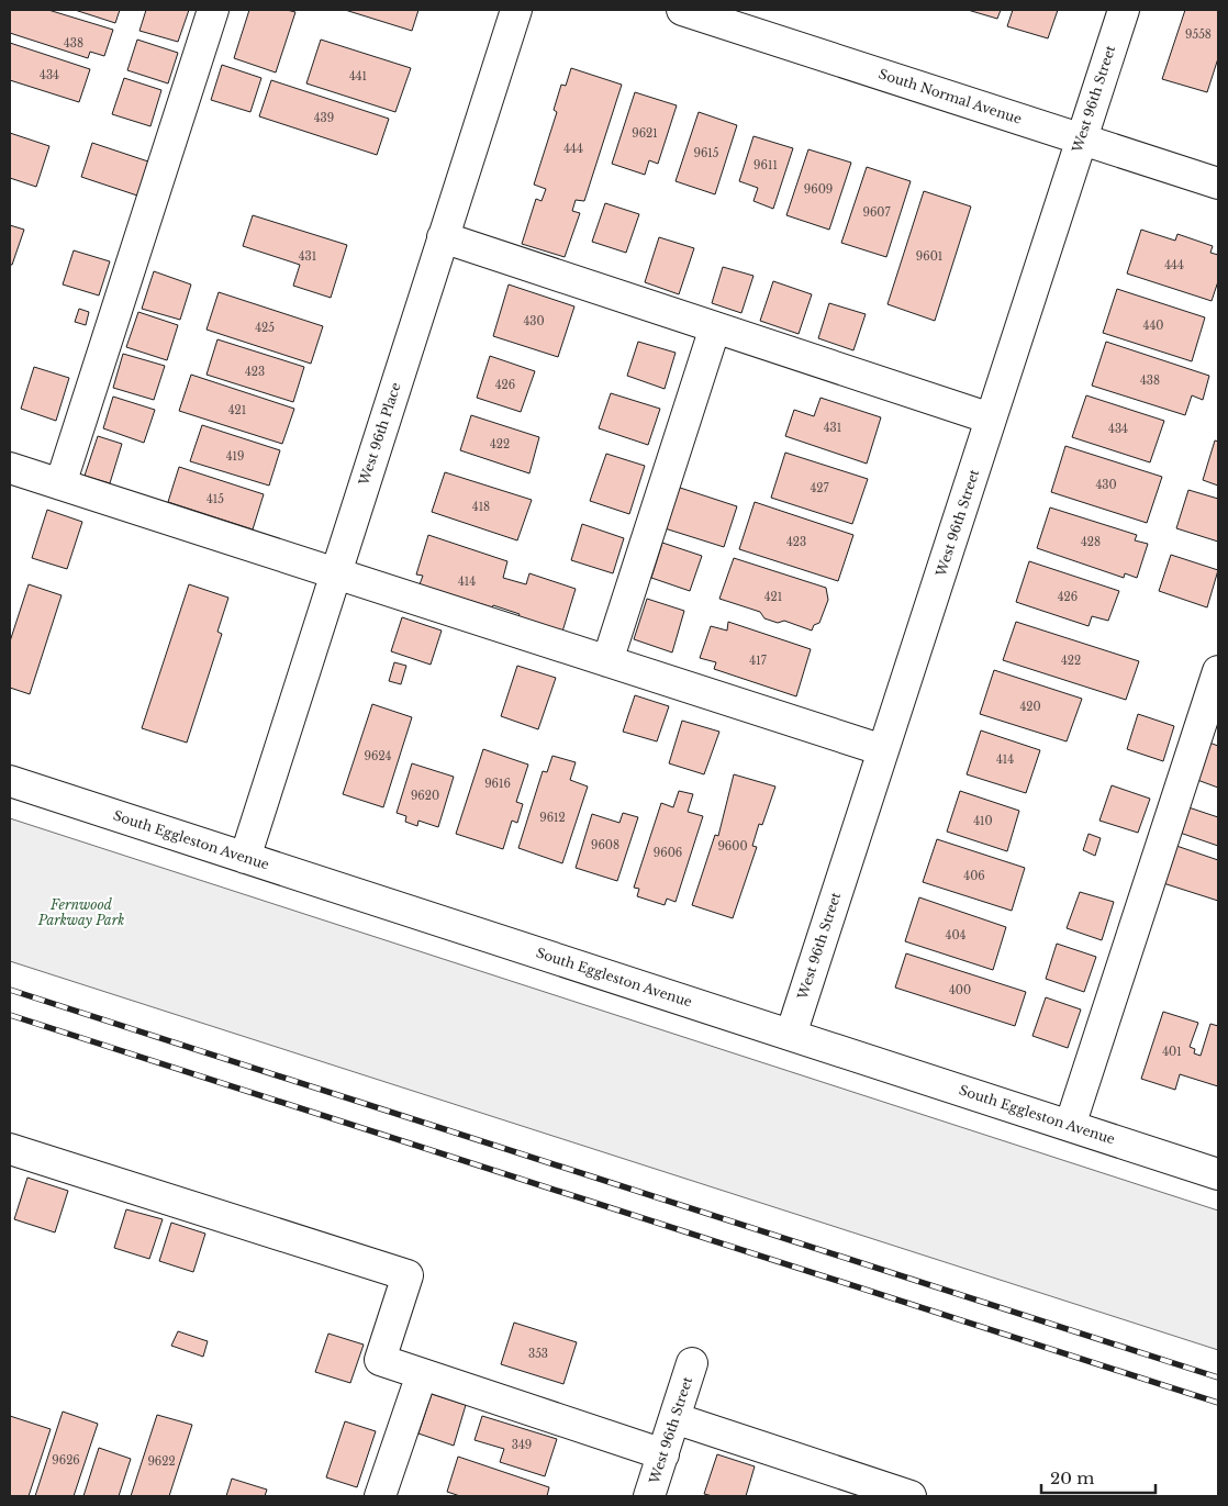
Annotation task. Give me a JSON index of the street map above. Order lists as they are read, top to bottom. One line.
{"streets":{"street":["South Normal Avenue","West 96th Street","West 96th Place","South Eggleston Avenue"]},"crossings":[["South Normal Avenue","West 96th Street"],["West 96th Street","South Eggleston Avenue"],["West 96th Place","South Eggleston Avenue"]],"parks":["Fernwood Parkway Park"],"house_numbers":["9558","438","434","441","439","9621","444","9615","9611","9609","9607","431","9601","444","430","440","425","423","438","426","421","431","434","422","419","430","427","415","418","423","428","414","421","426","417","422","420","9624","414","9616","9620","9612","410","9608","9600","9606","406","404","400","401","353","349","9626","9622"],"scale_bar":"20 m"}
